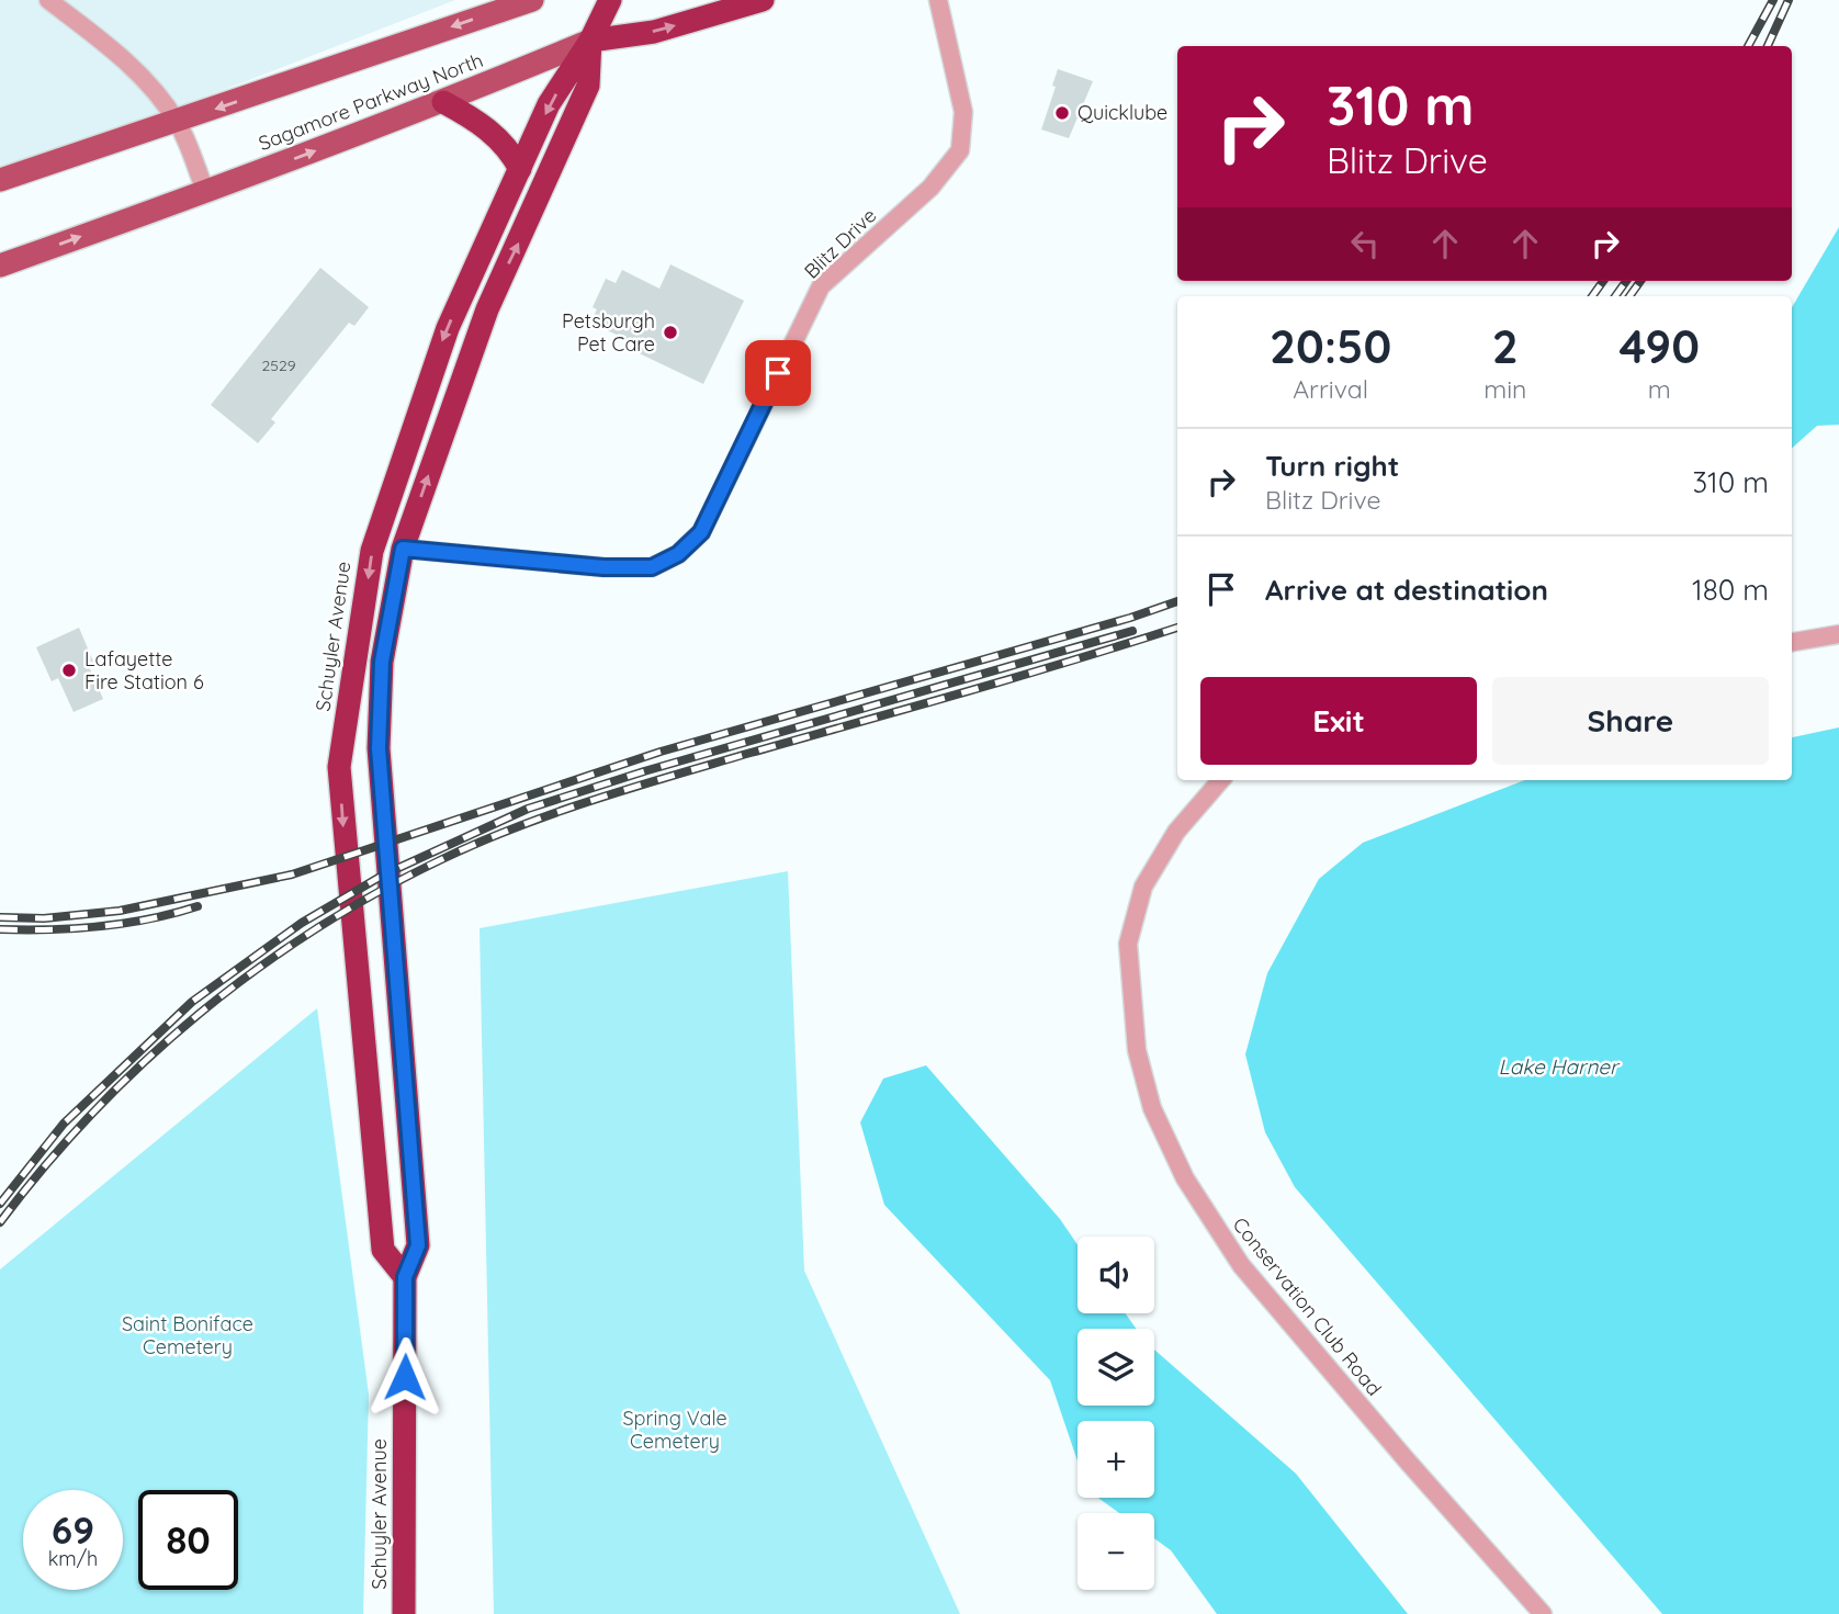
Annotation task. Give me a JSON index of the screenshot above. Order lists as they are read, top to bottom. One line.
{"streets":{"highway":["Sagamore Parkway North","Schuyler Avenue"],"street":["Blitz Drive","Conservation Club Road"]},"crossings":[["Sagamore Parkway North","Schuyler Avenue"],["Blitz Drive","Schuyler Avenue"]],"one_way":["Sagamore Parkway North"],"water":["Lake Harner"],"parks":["Saint Boniface Cemetery","Spring Vale Cemetery"],"places":["Quicklube","Petsburgh Pet Care","Lafayette Fire Station 6"],"house_numbers":["2529"],"page":{"turn":["310 m","Blitz Drive"],"eta":["20:50","Arrival","2","min","490","m"],"list":[{"name":"Turn right","note":"Blitz Drive","value":"310 m"},{"name":"Arrive at destination","value":"180 m"}],"buttons":["Exit","Share"],"map_buttons":["+","−"],"speed":"69 km/h","limit":"80"}}
